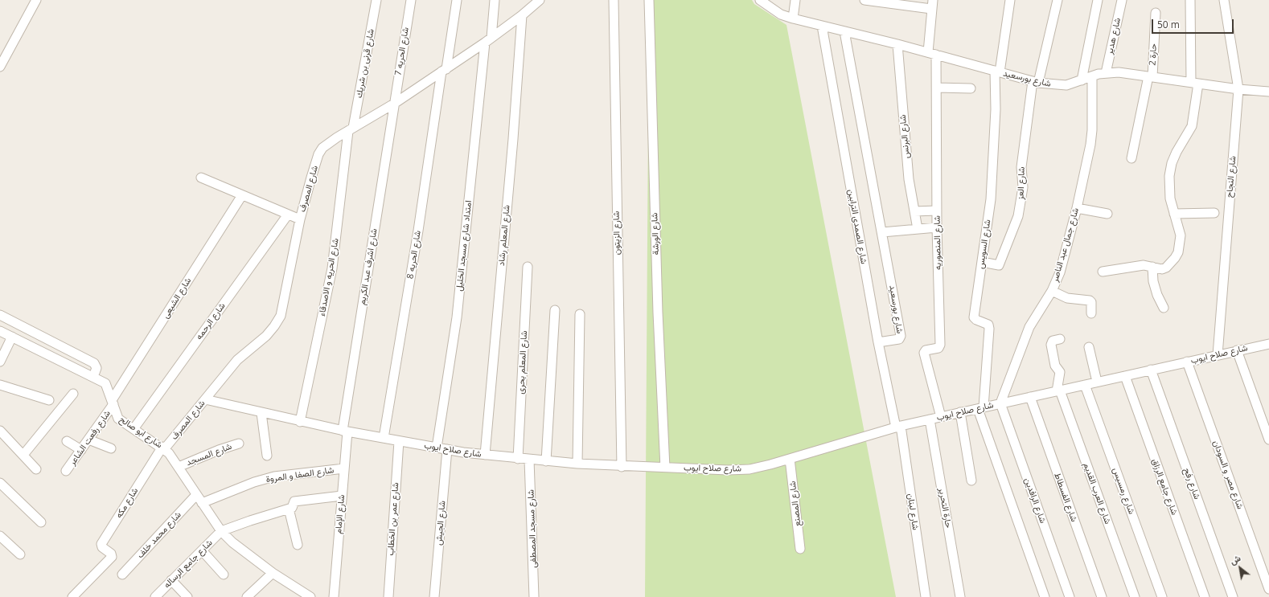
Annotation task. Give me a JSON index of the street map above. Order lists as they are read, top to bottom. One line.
{"streets":{"street":["شارع هدير","شارع الحريه 7","حارة 2","شارع قرنى بن شريك","شارع بورسعيد","شارع البرنس","شارع النجاح","شارع العز","شارع المصرف","شارع الصمدى الترابين","شارع الزيتون","شارع الورشة","شارع المعلم رشاد","شارع المنصوريه","شارع السويس","شارع جمال عبد الناصر","امتداد شارع مسجد الخليل","شارع الحريه 8","شارع اشرف عبد الكريم","شارع الحريه و الاصدقاء","شارع الشيعى","شارع الرحمه","شارع صلاح ايوب","شارع المعلم بحرى","شارع ابو صالح","شارع رفعت الشاعر","شارع المسجد","شارع الصفا و المروة","شارع مصر و السودان","شارع رفح","شارع جامع الرزاق","شارع رمسيس","شارع العرب القديم","شارع الفسطاط","شارع الرافدين","شارع مكه","شارع المصنع","حارة التحرير","شارع لبنان","شارع الإمام","شارع عمر بن الخطاب","شارع الجيش","شارع مسجد المصطفى","شارع محمد خلف","شارع جامع الرساله"]},"crossings":[["شارع هدير","شارع بورسعيد"],["شارع الحريه 7","شارع المصرف"],["شارع الحريه 7","شارع اشرف عبد الكريم"],["حارة 2","شارع بورسعيد"],["شارع قرنى بن شريك","شارع المصرف"],["شارع قرنى بن شريك","شارع الحريه و الاصدقاء"],["شارع بورسعيد","شارع البرنس"],["شارع بورسعيد","شارع النجاح"],["شارع بورسعيد","شارع العز"],["شارع بورسعيد","شارع الصمدى الترابين"],["شارع بورسعيد","شارع المنصوريه"],["شارع بورسعيد","شارع السويس"],["شارع بورسعيد","شارع جمال عبد الناصر"],["شارع النجاح","شارع صلاح ايوب"],["شارع العز","شارع السويس"],["شارع المصرف","شارع المعلم رشاد"],["شارع المصرف","امتداد شارع مسجد الخليل"],["شارع المصرف","شارع الحريه 8"],["شارع المصرف","شارع اشرف عبد الكريم"],["شارع المصرف","شارع الحريه و الاصدقاء"],["شارع المصرف","شارع صلاح ايوب"],["شارع المصرف","شارع ابو صالح"],["شارع المصرف","شارع مكه"],["شارع الصمدى الترابين","شارع صلاح ايوب"],["شارع الصمدى الترابين","شارع لبنان"],["شارع الزيتون","شارع صلاح ايوب"],["شارع الورشة","شارع صلاح ايوب"],["شارع المعلم رشاد","شارع صلاح ايوب"],["شارع المنصوريه","شارع صلاح ايوب"],["شارع السويس","شارع صلاح ايوب"],["شارع جمال عبد الناصر","شارع صلاح ايوب"],["شارع جمال عبد الناصر","شارع الرافدين"],["امتداد شارع مسجد الخليل","شارع صلاح ايوب"],["شارع الحريه 8","شارع صلاح ايوب"],["شارع اشرف عبد الكريم","شارع صلاح ايوب"],["شارع اشرف عبد الكريم","شارع الإمام"],["شارع الحريه و الاصدقاء","شارع صلاح ايوب"],["شارع الشيعى","شارع ابو صالح"],["شارع الشيعى","شارع رفعت الشاعر"],["شارع الرحمه","شارع ابو صالح"],["شارع صلاح ايوب","شارع المعلم بحرى"],["شارع صلاح ايوب","شارع مصر و السودان"],["شارع صلاح ايوب","شارع رفح"],["شارع صلاح ايوب","شارع جامع الرزاق"],["شارع صلاح ايوب","شارع رمسيس"],["شارع صلاح ايوب","شارع العرب القديم"],["شارع صلاح ايوب","شارع الفسطاط"],["شارع صلاح ايوب","شارع الرافدين"],["شارع صلاح ايوب","شارع المصنع"],["شارع صلاح ايوب","حارة التحرير"],["شارع صلاح ايوب","شارع لبنان"],["شارع صلاح ايوب","شارع الإمام"],["شارع صلاح ايوب","شارع عمر بن الخطاب"],["شارع صلاح ايوب","شارع الجيش"],["شارع صلاح ايوب","شارع مسجد المصطفى"],["شارع ابو صالح","شارع رفعت الشاعر"],["شارع ابو صالح","شارع المسجد"],["شارع ابو صالح","شارع الصفا و المروة"],["شارع ابو صالح","شارع مكه"],["شارع ابو صالح","شارع محمد خلف"],["شارع ابو صالح","شارع جامع الرساله"],["شارع الصفا و المروة","شارع الإمام"]],"scale_bar":"50 m","north":"top left"}
